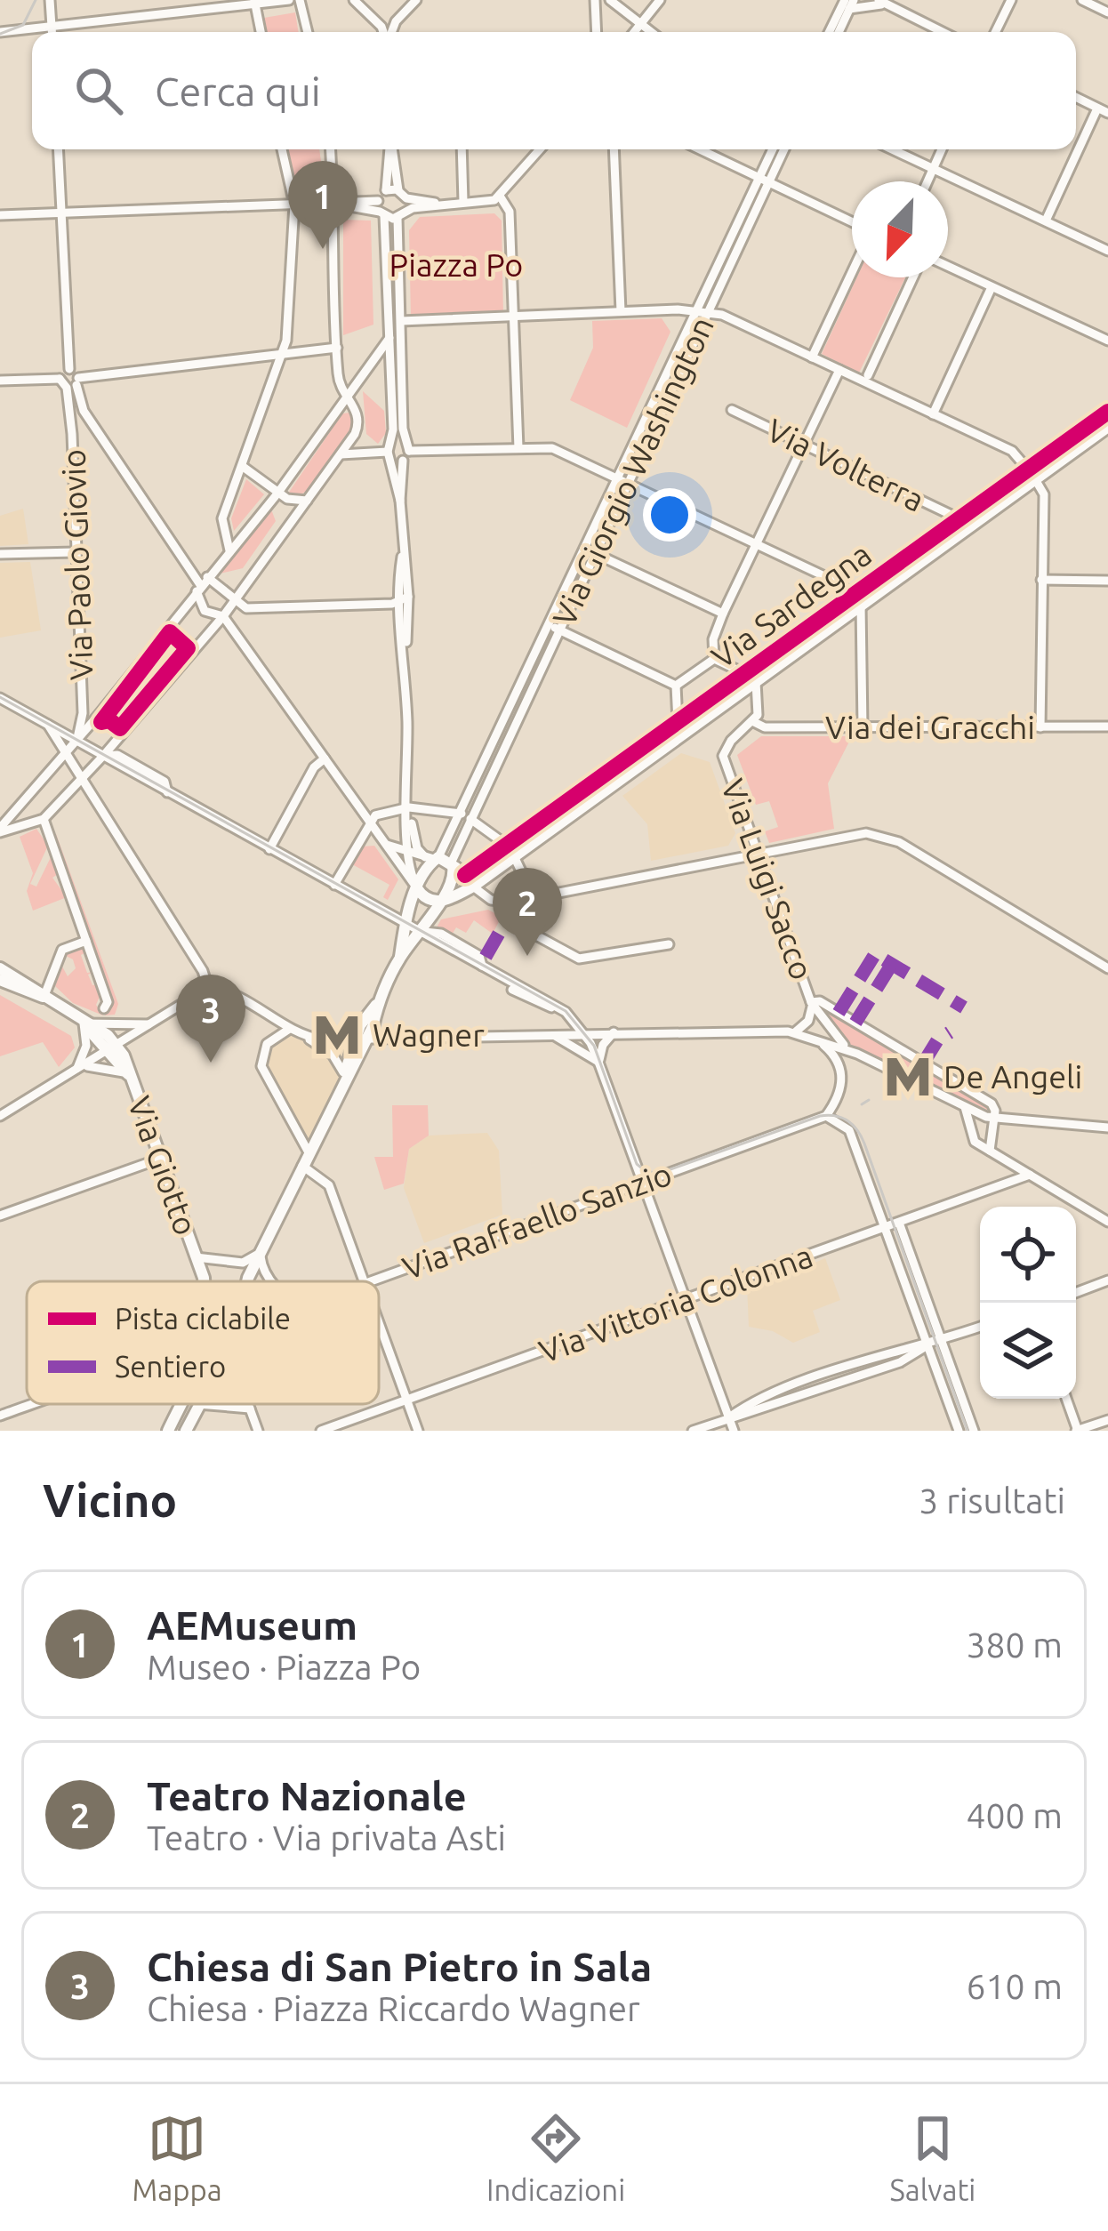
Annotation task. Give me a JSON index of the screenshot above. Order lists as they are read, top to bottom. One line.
{"streets":{"main road":["Via Sardegna","Via Giotto"],"street":["Via Volterra","Via Giorgio Washington","Via Paolo Giovio","Via dei Gracchi","Via Luigi Sacco","Via Raffaello Sanzio","Via Vittoria Colonna"]},"crossings":[["Via Volterra","Via Sardegna"],["Via dei Gracchi","Via Luigi Sacco"]],"parks":["Piazza Po"],"places":{"metro station":["Wagner","De Angeli"]},"legend":["Pista ciclabile","Sentiero"],"north":"bottom left","page":{"search":"Cerca qui","pins":["1","2","3"],"heading":["Vicino","3 risultati"],"list":[{"mark":"1","name":"AEMuseum","note":"Museo · Piazza Po","value":"380 m"},{"mark":"2","name":"Teatro Nazionale","note":"Teatro · Via privata Asti","value":"400 m"},{"mark":"3","name":"Chiesa di San Pietro in Sala","note":"Chiesa · Piazza Riccardo Wagner","value":"610 m"}],"nav":["Mappa","Indicazioni","Salvati"]}}
